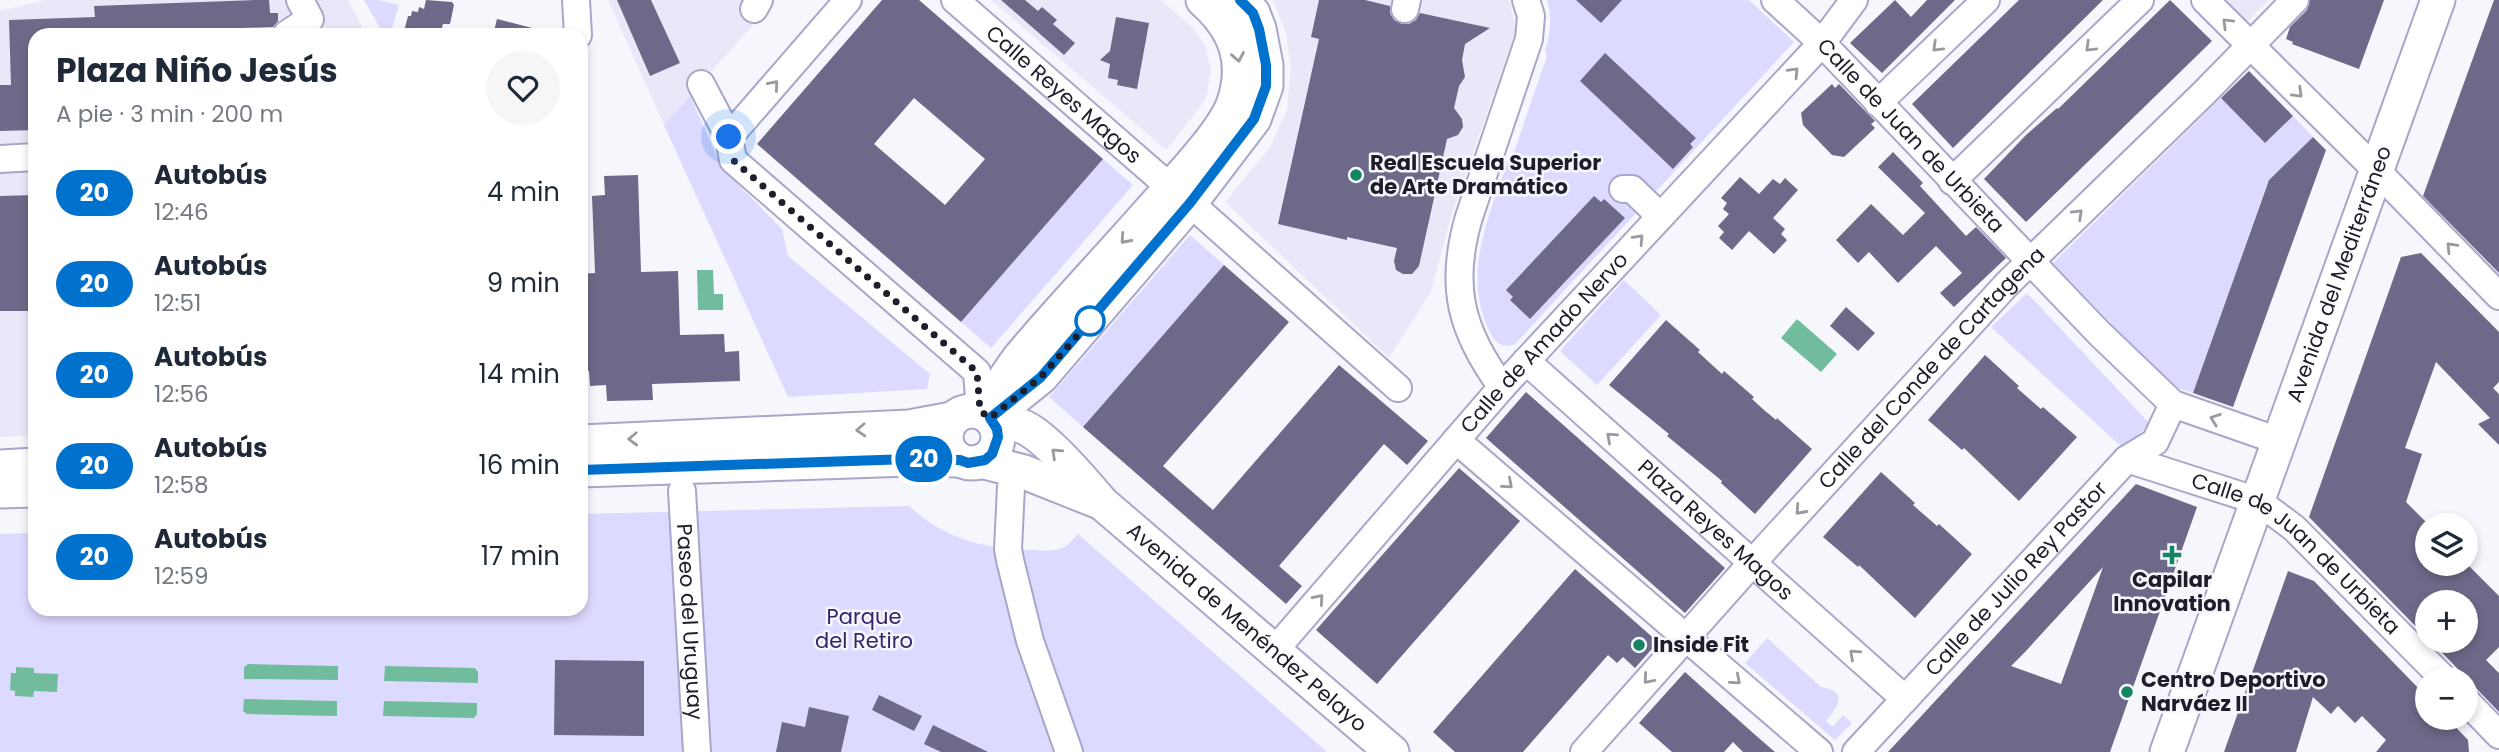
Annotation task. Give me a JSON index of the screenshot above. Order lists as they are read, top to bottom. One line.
{"streets":{"main road":["Avenida del Mediterráneo","Avenida de Menéndez Pelayo"],"street":["Calle Reyes Magos","Calle de Juan de Urbieta","Calle de Amado Nervo","Calle del Conde de Cartagena","Plaza Reyes Magos","Calle de Julio Rey Pastor","Paseo del Uruguay"]},"crossings":[["Calle de Juan de Urbieta","Avenida del Mediterráneo"],["Calle de Juan de Urbieta","Calle de Amado Nervo"],["Calle de Juan de Urbieta","Calle del Conde de Cartagena"],["Calle de Juan de Urbieta","Calle de Julio Rey Pastor"],["Calle de Amado Nervo","Plaza Reyes Magos"],["Calle de Amado Nervo","Avenida de Menéndez Pelayo"],["Calle del Conde de Cartagena","Plaza Reyes Magos"],["Plaza Reyes Magos","Calle de Julio Rey Pastor"]],"one_way":["Calle de Amado Nervo"],"parks":["Parque del Retiro"],"places":{"other":["Real Escuela Superior de Arte Dramático","Inside Fit","Centro Deportivo Narváez II"],"health":["Capilar Innovation"]},"lines":["bus line 20"],"page":{"on_map":"20","heading":["Plaza Niño Jesús","A pie · 3 min · 200 m"],"list":[{"mark":"20","name":"Autobús","note":"12:46","value":"4 min"},{"mark":"20","name":"Autobús","note":"12:51","value":"9 min"},{"mark":"20","name":"Autobús","note":"12:56","value":"14 min"},{"mark":"20","name":"Autobús","note":"12:58","value":"16 min"},{"mark":"20","name":"Autobús","note":"12:59","value":"17 min"}],"map_buttons":["+","−"]}}
